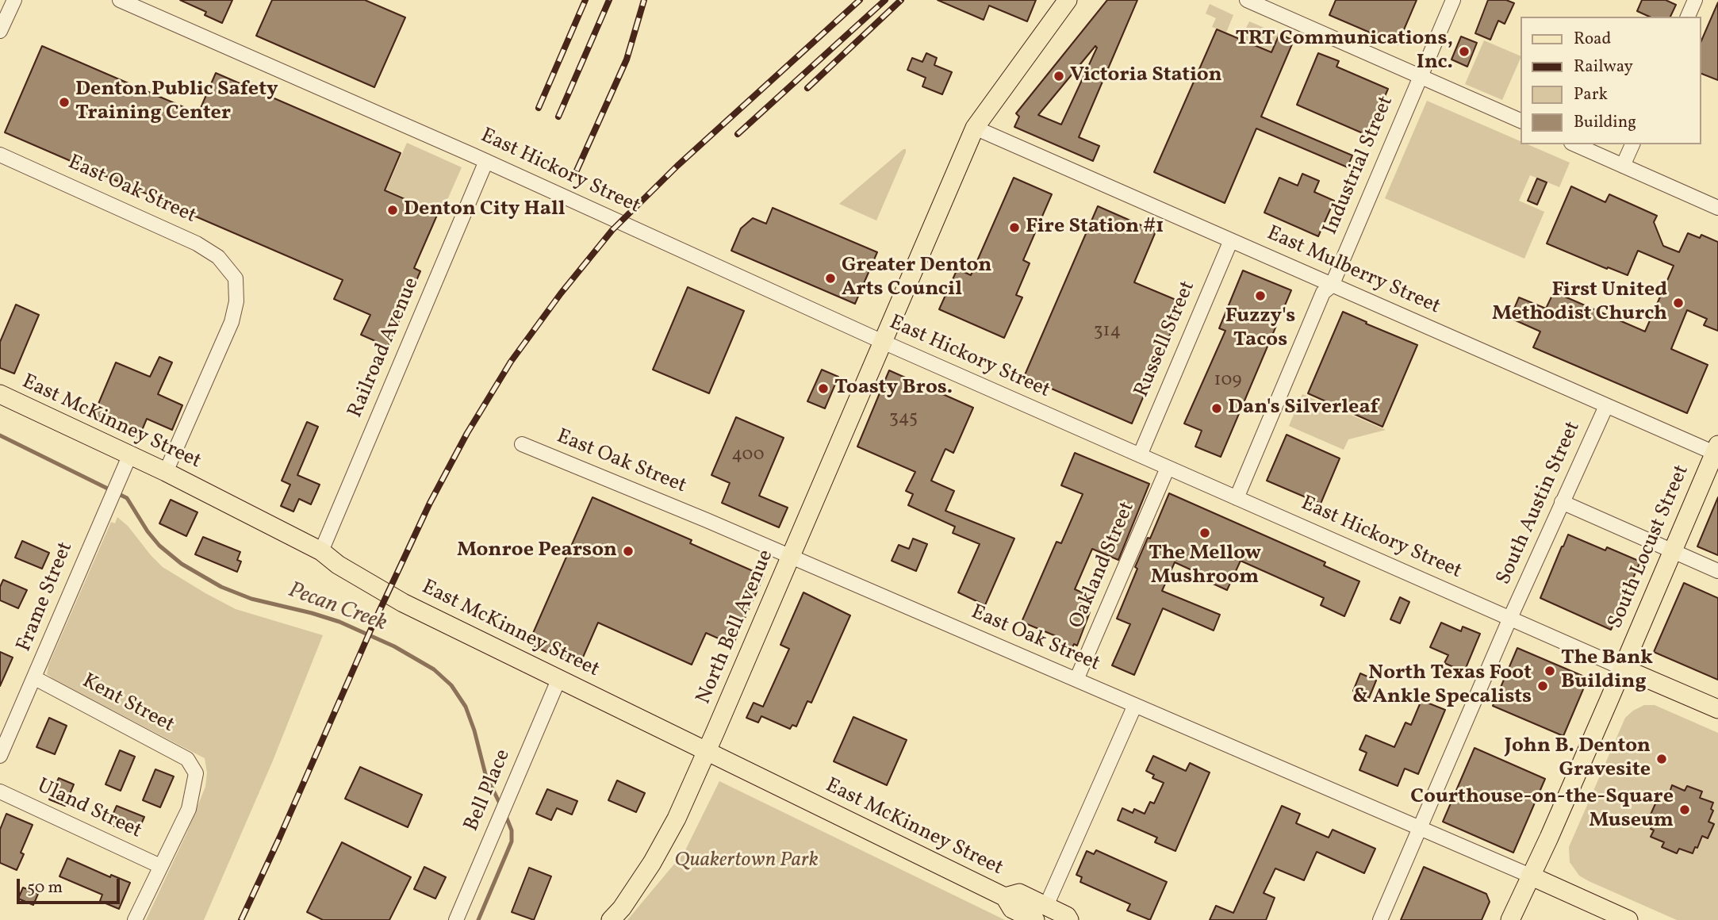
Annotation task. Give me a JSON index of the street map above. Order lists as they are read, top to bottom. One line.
{"streets":{"main road":["East McKinney Street","South Locust Street","North Bell Avenue"],"street":["Industrial Street","East Hickory Street","East Oak Street","East Mulberry Street","Russell Street","Railroad Avenue","South Austin Street","Oakland Street","Frame Street","Kent Street","Bell Place","Uland Street"]},"crossings":[["Industrial Street","East Hickory Street"],["Industrial Street","East Mulberry Street"],["East Hickory Street","Russell Street"],["East Hickory Street","Railroad Avenue"],["East Hickory Street","South Austin Street"],["East Hickory Street","South Locust Street"],["East Hickory Street","Oakland Street"],["East Hickory Street","North Bell Avenue"],["East Oak Street","East McKinney Street"],["East Oak Street","South Austin Street"],["East Oak Street","South Locust Street"],["East Oak Street","Oakland Street"],["East Oak Street","North Bell Avenue"],["East Mulberry Street","Russell Street"],["East Mulberry Street","South Austin Street"],["East Mulberry Street","South Locust Street"],["East Mulberry Street","North Bell Avenue"],["Railroad Avenue","East McKinney Street"],["East McKinney Street","Frame Street"],["East McKinney Street","North Bell Avenue"],["East McKinney Street","Bell Place"],["Frame Street","Kent Street"],["Kent Street","Uland Street"]],"water":["Pecan Creek"],"parks":["Quakertown Park"],"places":["TRT Communications, Inc.","Victoria Station","Denton Public Safety Training Center","Denton City Hall","Fire Station #1","Greater Denton Arts Council","Fuzzy's Tacos","First United Methodist Church","Toasty Bros.","Dan's Silverleaf","The Mellow Mushroom","Monroe Pearson","The Bank Building","North Texas Foot & Ankle Specalists","John B. Denton Gravesite","Courthouse-on-the-Square Museum"],"house_numbers":["314","109","345","400"],"legend":["Road","Railway","Park","Building"],"scale_bar":"50 m"}
